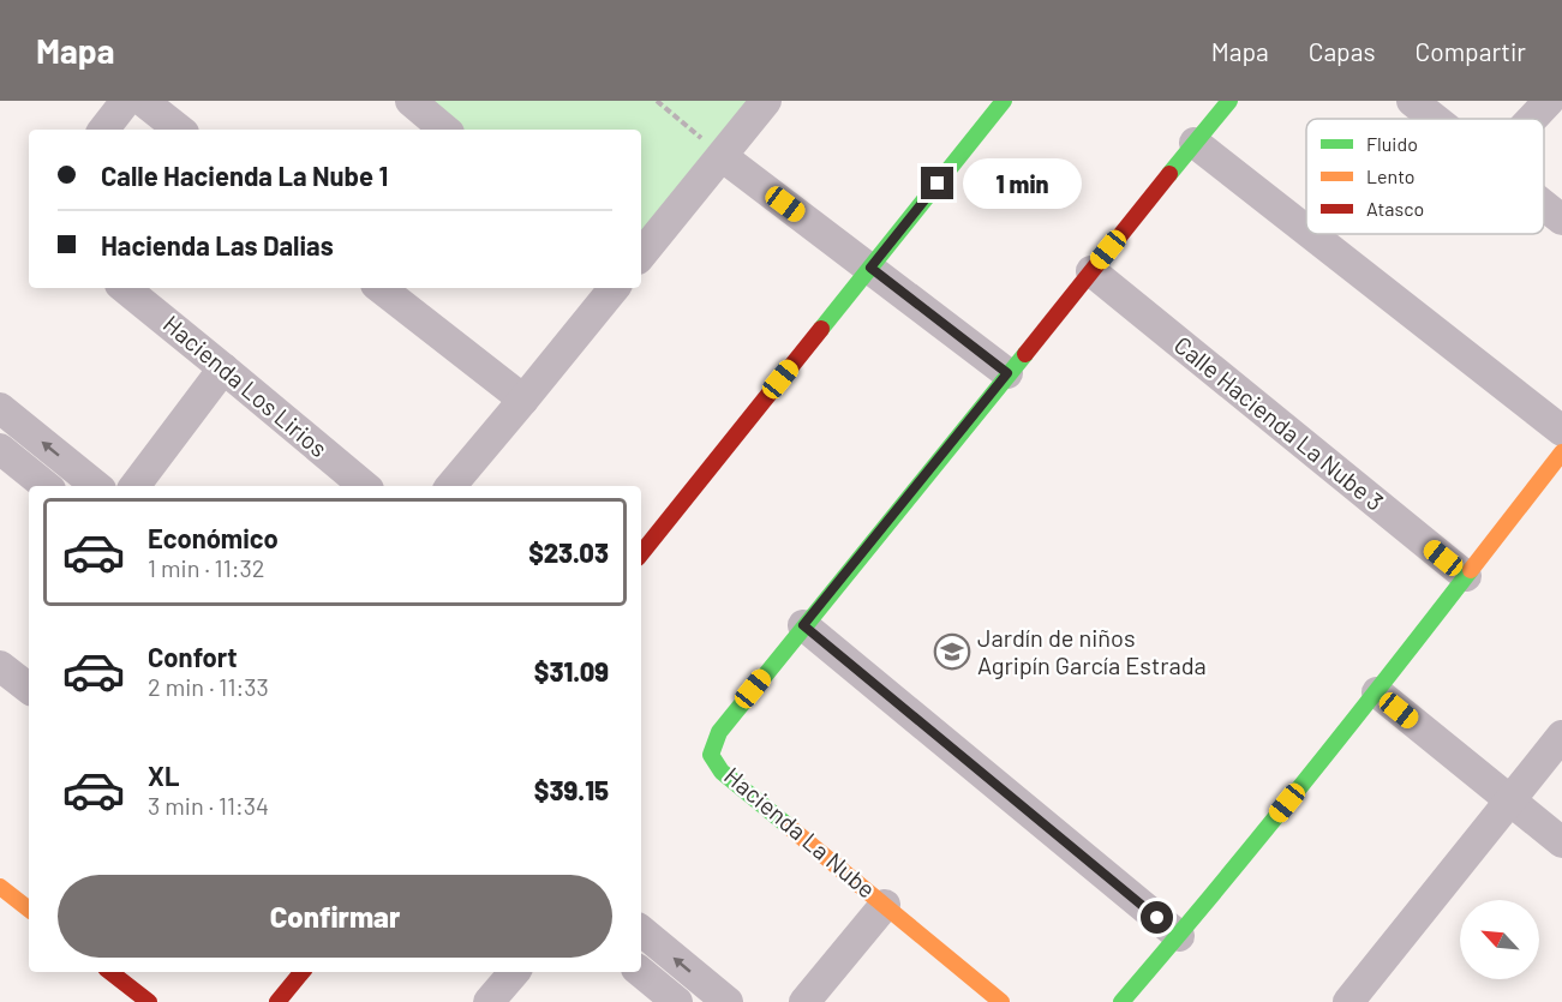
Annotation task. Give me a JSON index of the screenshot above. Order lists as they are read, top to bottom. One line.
{"streets":{"street":["Hacienda Los Lirios","Calle Hacienda La Nube 3","Hacienda La Nube"]},"crossings":[["Calle Hacienda La Nube 3","Hacienda La Nube"]],"places":{"school or university":["Jardín de niños Agripín García Estrada"]},"legend":["Fluido","Lento","Atasco"],"north":"top left","page":{"header":"Mapa","nav":["Mapa","Capas","Compartir"],"banner":["Calle Hacienda La Nube 1","Hacienda Las Dalias"],"bubble":"1 min","list":[{"name":"Económico","note":"1 min · 11:32","value":"$23.03"},{"name":"Confort","note":"2 min · 11:33","value":"$31.09"},{"name":"XL","note":"3 min · 11:34","value":"$39.15"}],"buttons":"Confirmar"}}
